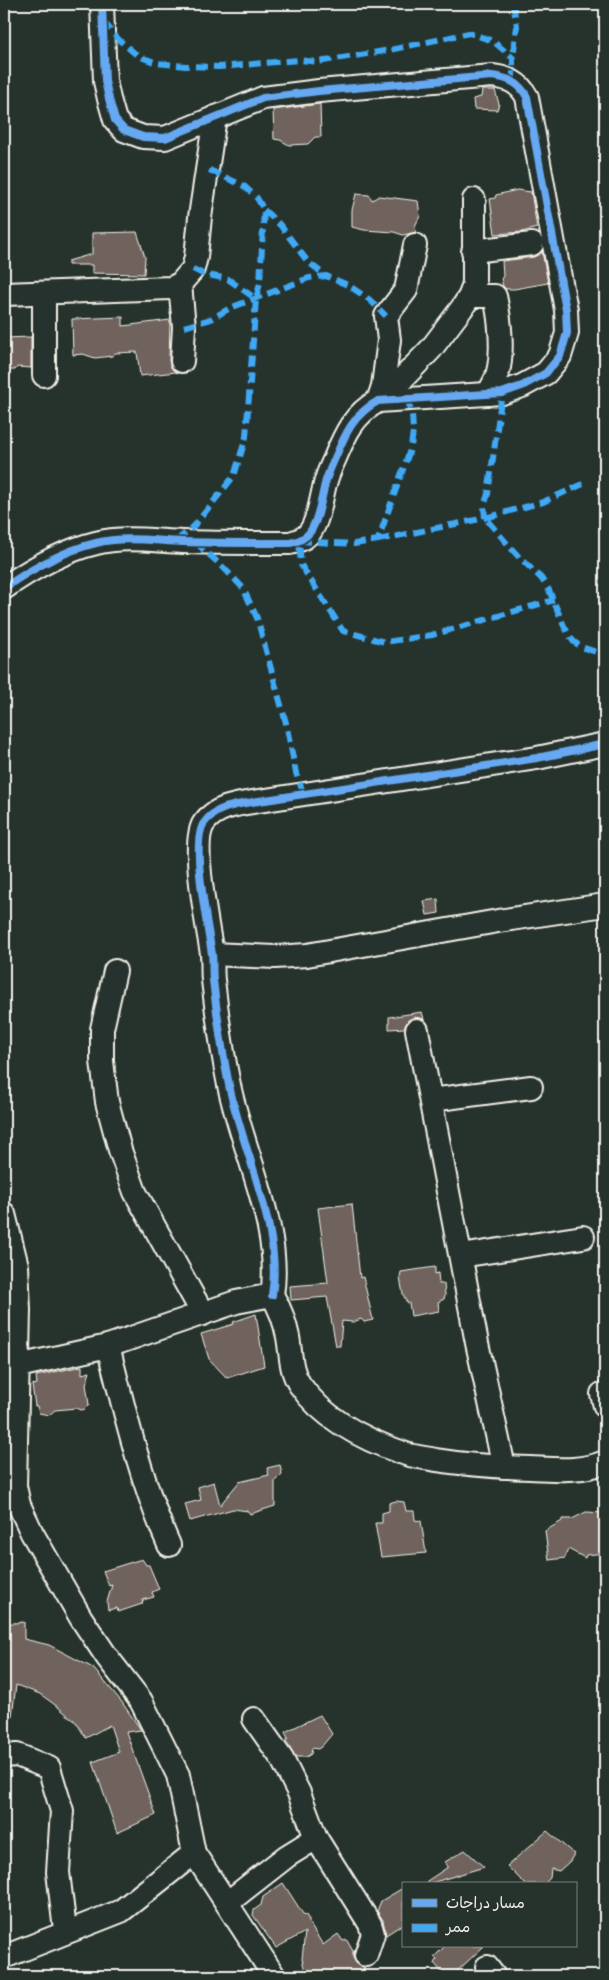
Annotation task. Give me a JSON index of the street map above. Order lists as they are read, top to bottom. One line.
{"legend":["مسار دراجات","ممر"]}
